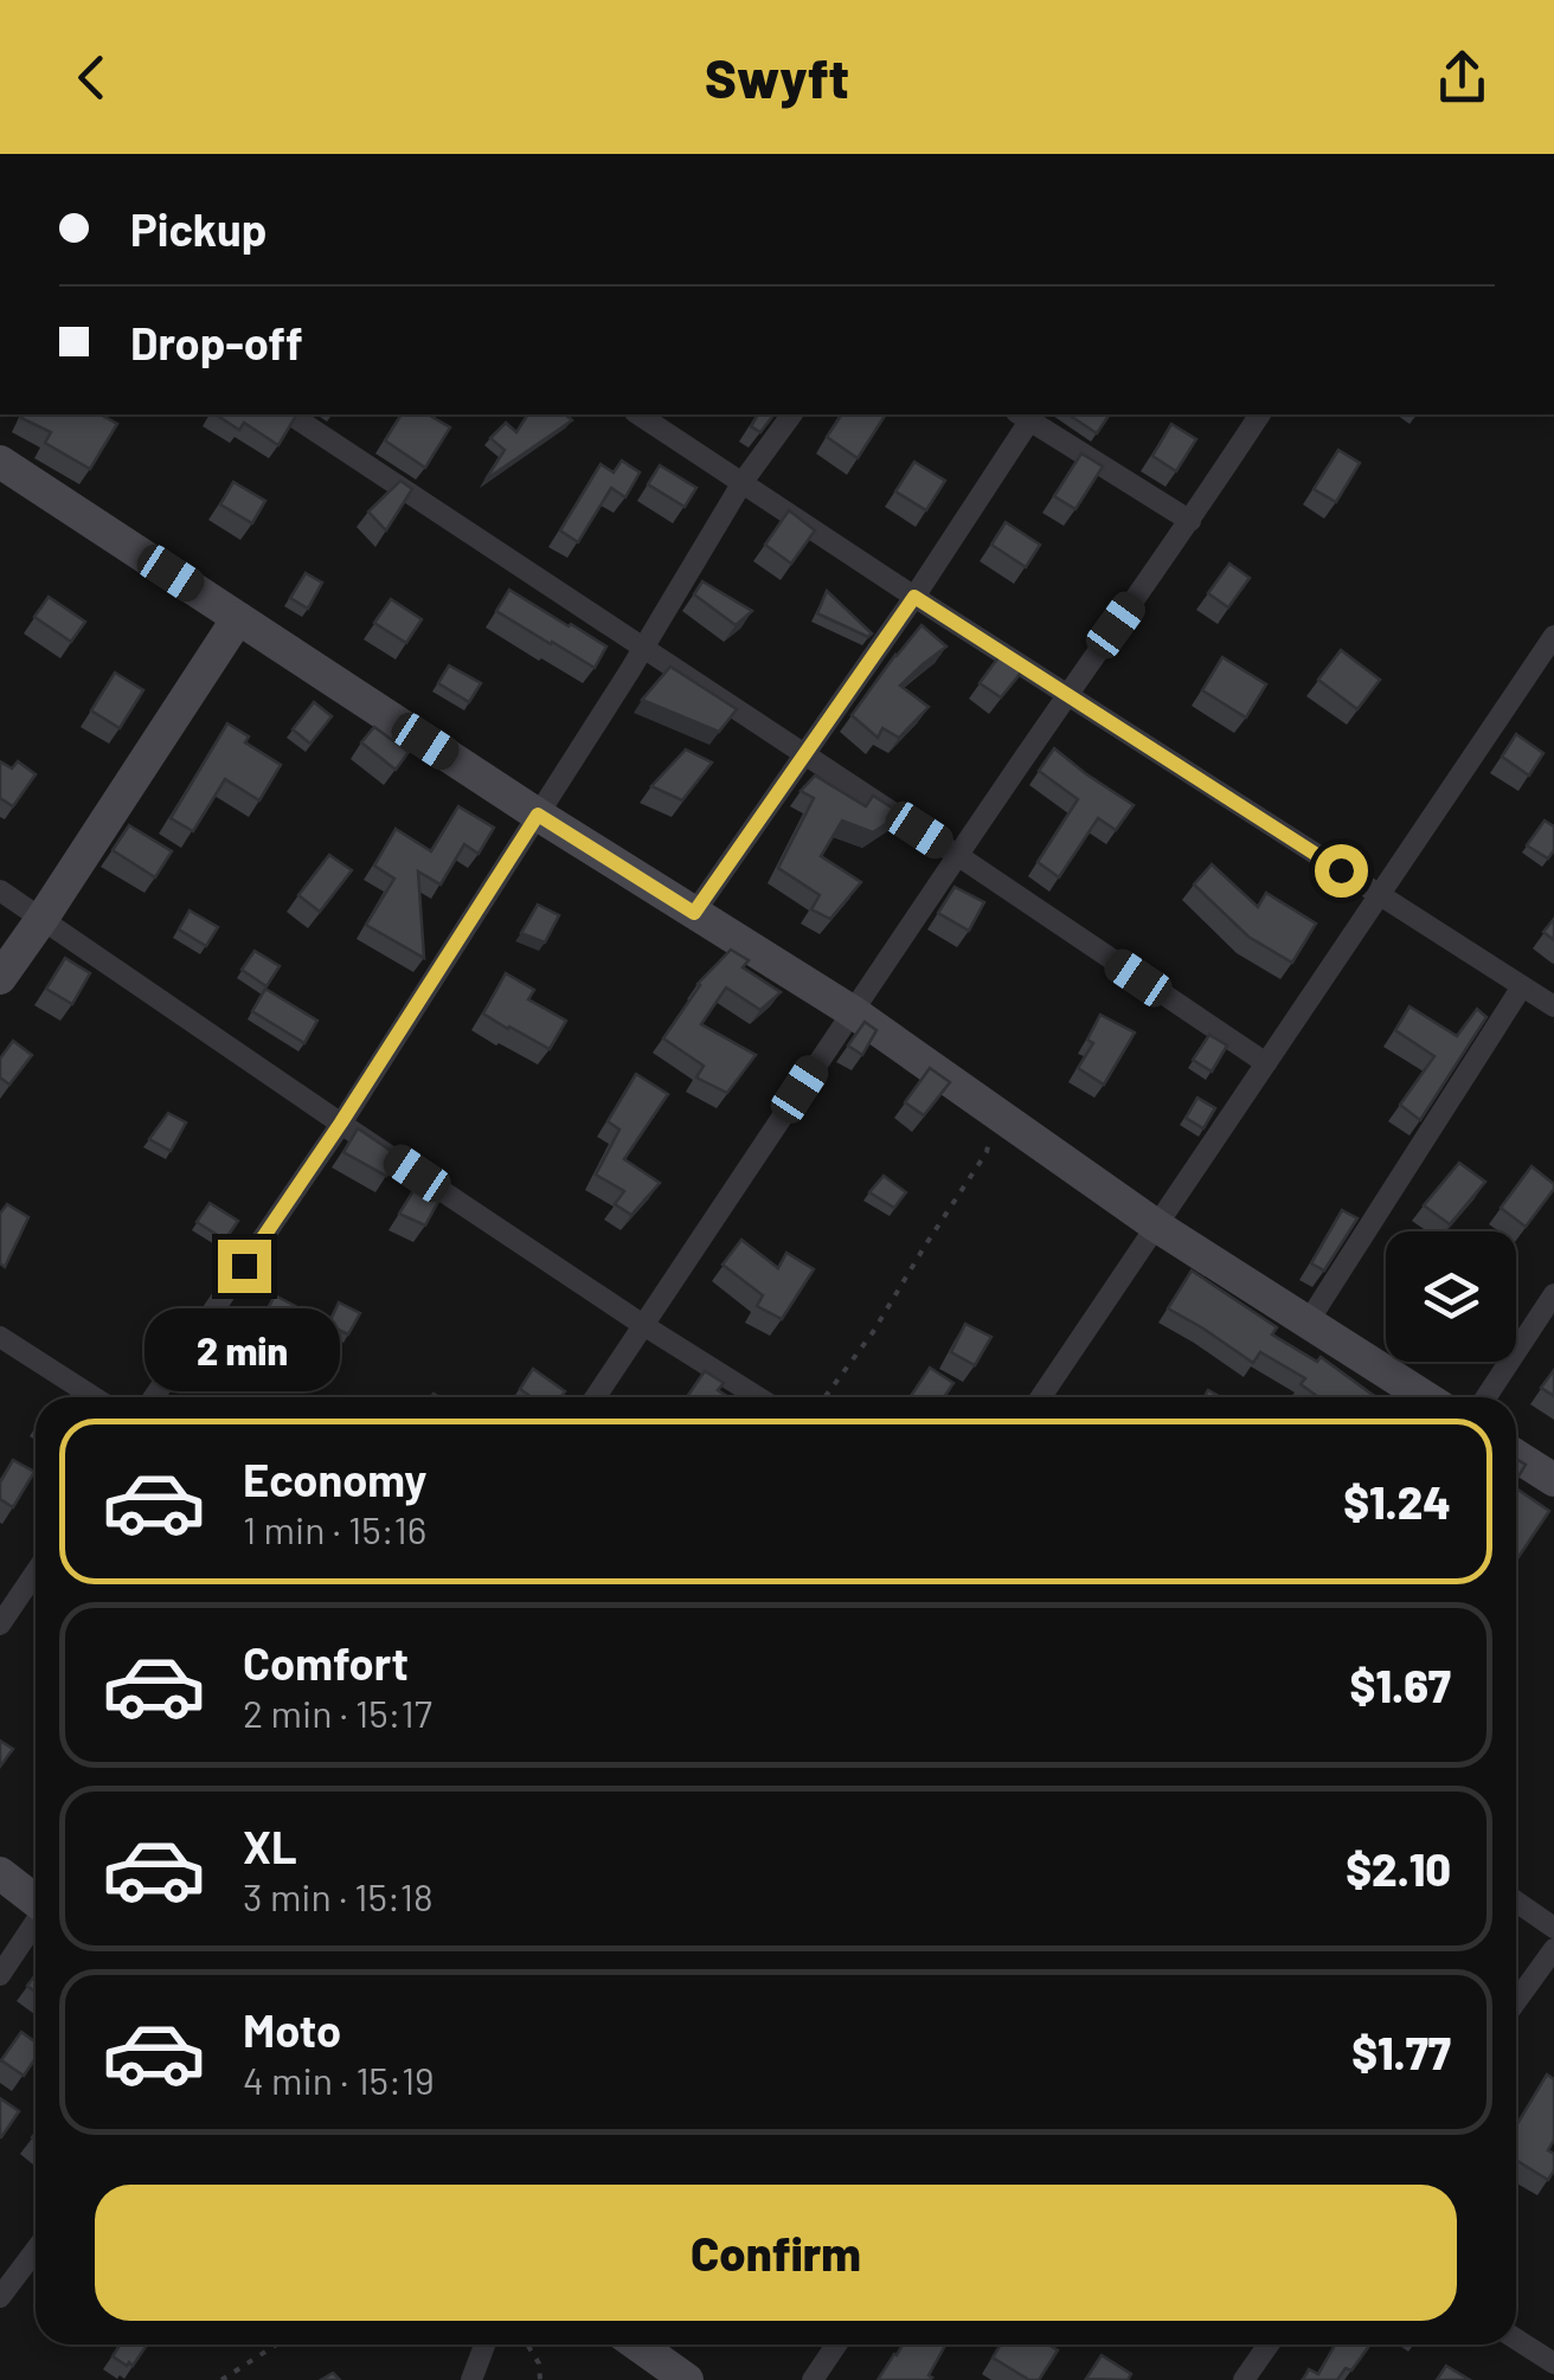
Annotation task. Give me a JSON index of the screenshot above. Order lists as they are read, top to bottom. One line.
{"page":{"header":"Swyft","banner":["Pickup","Drop-off"],"bubble":"2 min","list":[{"name":"Economy","note":"1 min · 15:16","value":"$1.24"},{"name":"Comfort","note":"2 min · 15:17","value":"$1.67"},{"name":"XL","note":"3 min · 15:18","value":"$2.10"},{"name":"Moto","note":"4 min · 15:19","value":"$1.77"}],"buttons":"Confirm"}}
